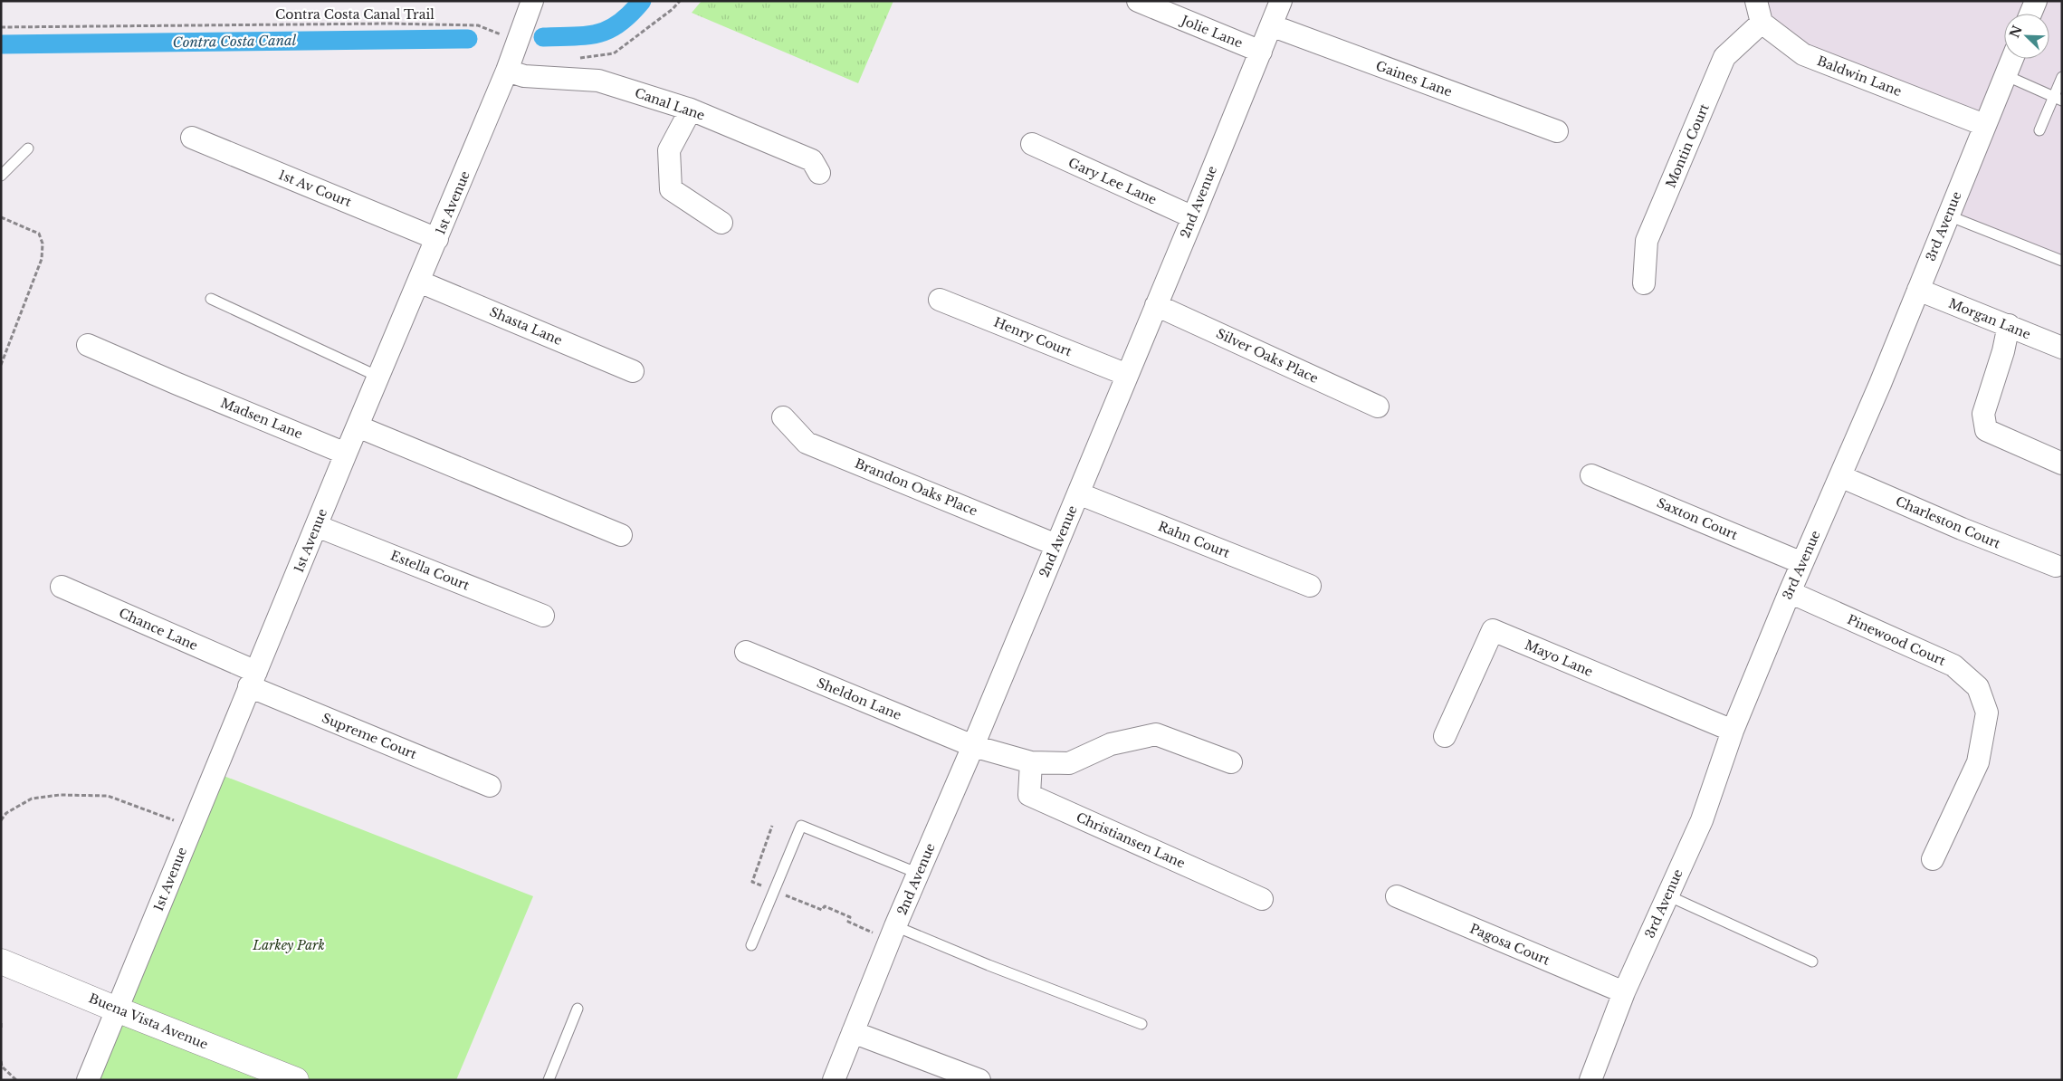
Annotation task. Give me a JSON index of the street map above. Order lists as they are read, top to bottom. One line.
{"streets":{"street":["Jolie Lane","Baldwin Lane","Gaines Lane","Canal Lane","Montin Court","Gary Lee Lane","1st Av Court","2nd Avenue","1st Avenue","3rd Avenue","Morgan Lane","Shasta Lane","Henry Court","Silver Oaks Place","Madsen Lane","Brandon Oaks Place","Saxton Court","Charleston Court","Rahn Court","Estella Court","Chance Lane","Pinewood Court","Mayo Lane","Sheldon Lane","Supreme Court","Christiansen Lane","Pagosa Court","Buena Vista Avenue"],"path":["Contra Costa Canal Trail"]},"crossings":[["Contra Costa Canal Trail","1st Avenue"],["Jolie Lane","2nd Avenue"],["Baldwin Lane","Montin Court"],["Baldwin Lane","3rd Avenue"],["Gaines Lane","2nd Avenue"],["Canal Lane","1st Avenue"],["Gary Lee Lane","2nd Avenue"],["1st Av Court","1st Avenue"],["2nd Avenue","Henry Court"],["2nd Avenue","Silver Oaks Place"],["2nd Avenue","Brandon Oaks Place"],["2nd Avenue","Rahn Court"],["2nd Avenue","Sheldon Lane"],["1st Avenue","Shasta Lane"],["1st Avenue","Madsen Lane"],["1st Avenue","Estella Court"],["1st Avenue","Chance Lane"],["1st Avenue","Supreme Court"],["1st Avenue","Buena Vista Avenue"],["3rd Avenue","Morgan Lane"],["3rd Avenue","Saxton Court"],["3rd Avenue","Charleston Court"],["3rd Avenue","Pinewood Court"],["3rd Avenue","Mayo Lane"],["3rd Avenue","Pagosa Court"],["Chance Lane","Supreme Court"],["Sheldon Lane","Christiansen Lane"]],"water":["Contra Costa Canal"],"parks":["Larkey Park"],"north":"top left"}
